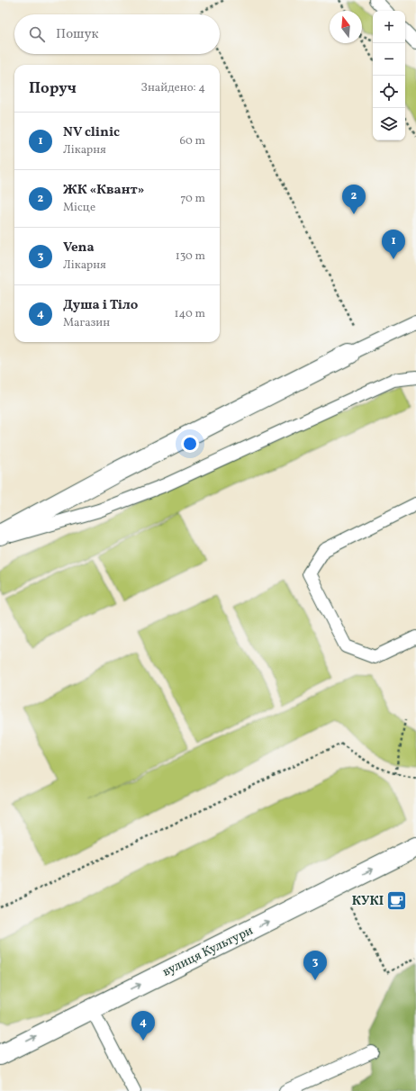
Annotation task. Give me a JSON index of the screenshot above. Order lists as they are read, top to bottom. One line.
{"streets":{"street":["вулиця Культури"]},"one_way":["вулиця Культури"],"places":{"cafe":["КУКІ"]},"north":"top","page":{"map_buttons":["+","−"],"search":"Пошук","heading":["Поруч","Знайдено: 4"],"list":[{"mark":"1","name":"NV clinic","note":"Лікарня","value":"60 m"},{"mark":"2","name":"ЖК «Квант»","note":"Місце","value":"70 m"},{"mark":"3","name":"Vena","note":"Лікарня","value":"130 m"},{"mark":"4","name":"Душа і Тіло","note":"Магазин","value":"140 m"}],"pins":["2","1","3","4"]}}
